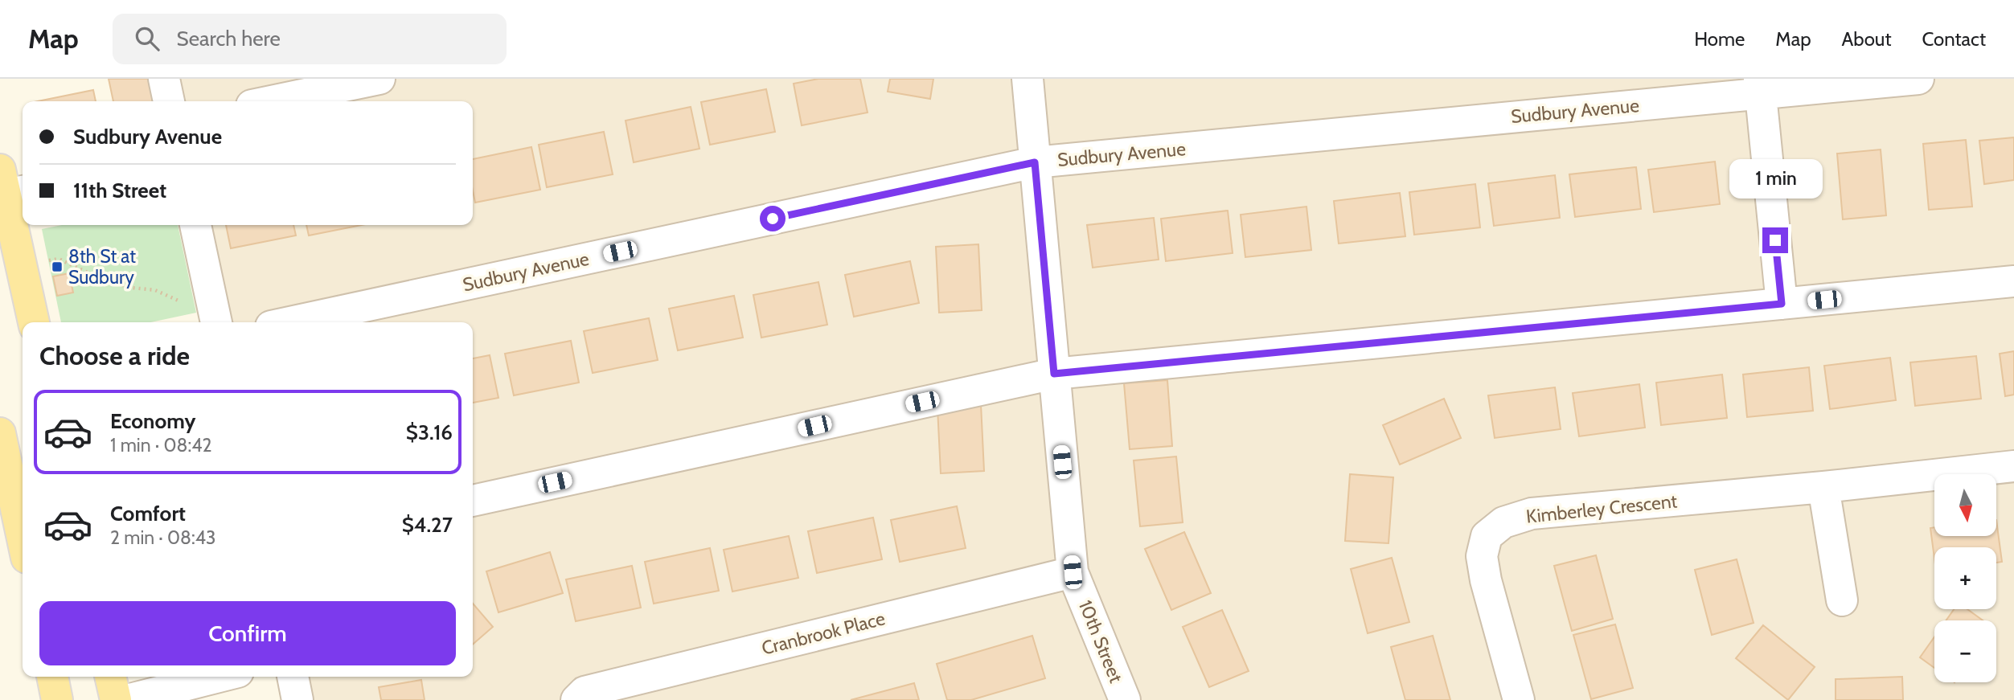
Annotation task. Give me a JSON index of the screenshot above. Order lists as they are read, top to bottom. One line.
{"streets":{"street":["Sudbury Avenue","Kimberley Crescent","Cranbrook Place","10th Street"]},"crossings":[["Sudbury Avenue","10th Street"],["Cranbrook Place","10th Street"]],"places":{"transit":["8th St at Sudbury"]},"north":"bottom","page":{"header":"Map","search":"Search here","nav":["Home","Map","About","Contact"],"banner":["Sudbury Avenue","11th Street"],"bubble":"1 min","heading":"Choose a ride","list":[{"name":"Economy","note":"1 min · 08:42","value":"$3.16"},{"name":"Comfort","note":"2 min · 08:43","value":"$4.27"}],"map_buttons":["+","−"],"buttons":"Confirm"}}
